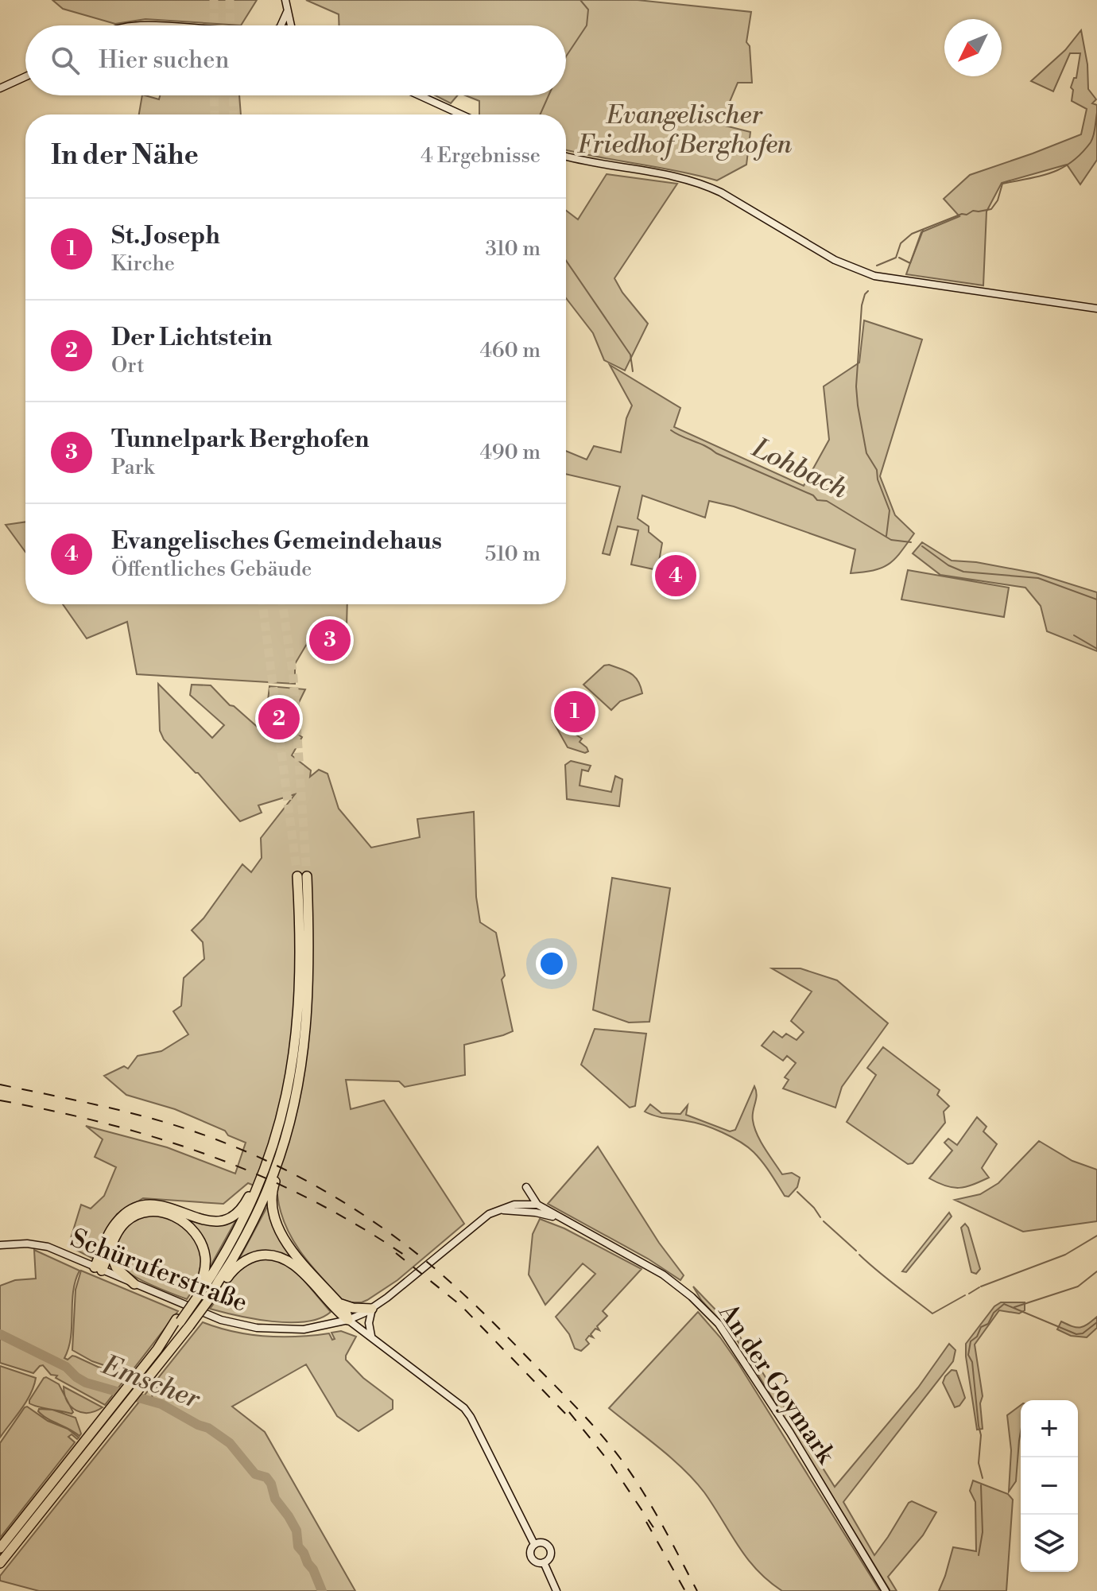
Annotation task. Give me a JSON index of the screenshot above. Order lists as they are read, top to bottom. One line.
{"streets":{"main road":["Schüruferstraße","An der Goymark"]},"water":["Lohbach","Emscher"],"parks":["Evangelischer Friedhof Berghofen"],"north":"bottom left","page":{"search":"Hier suchen","heading":["In der Nähe","4 Ergebnisse"],"list":[{"mark":"1","name":"St. Joseph","note":"Kirche","value":"310 m"},{"mark":"2","name":"Der Lichtstein","note":"Ort","value":"460 m"},{"mark":"3","name":"Tunnelpark Berghofen","note":"Park","value":"490 m"},{"mark":"4","name":"Evangelisches Gemeindehaus","note":"Öffentliches Gebäude","value":"510 m"}],"pins":["4","3","1","2"],"map_buttons":["+","−"]}}
